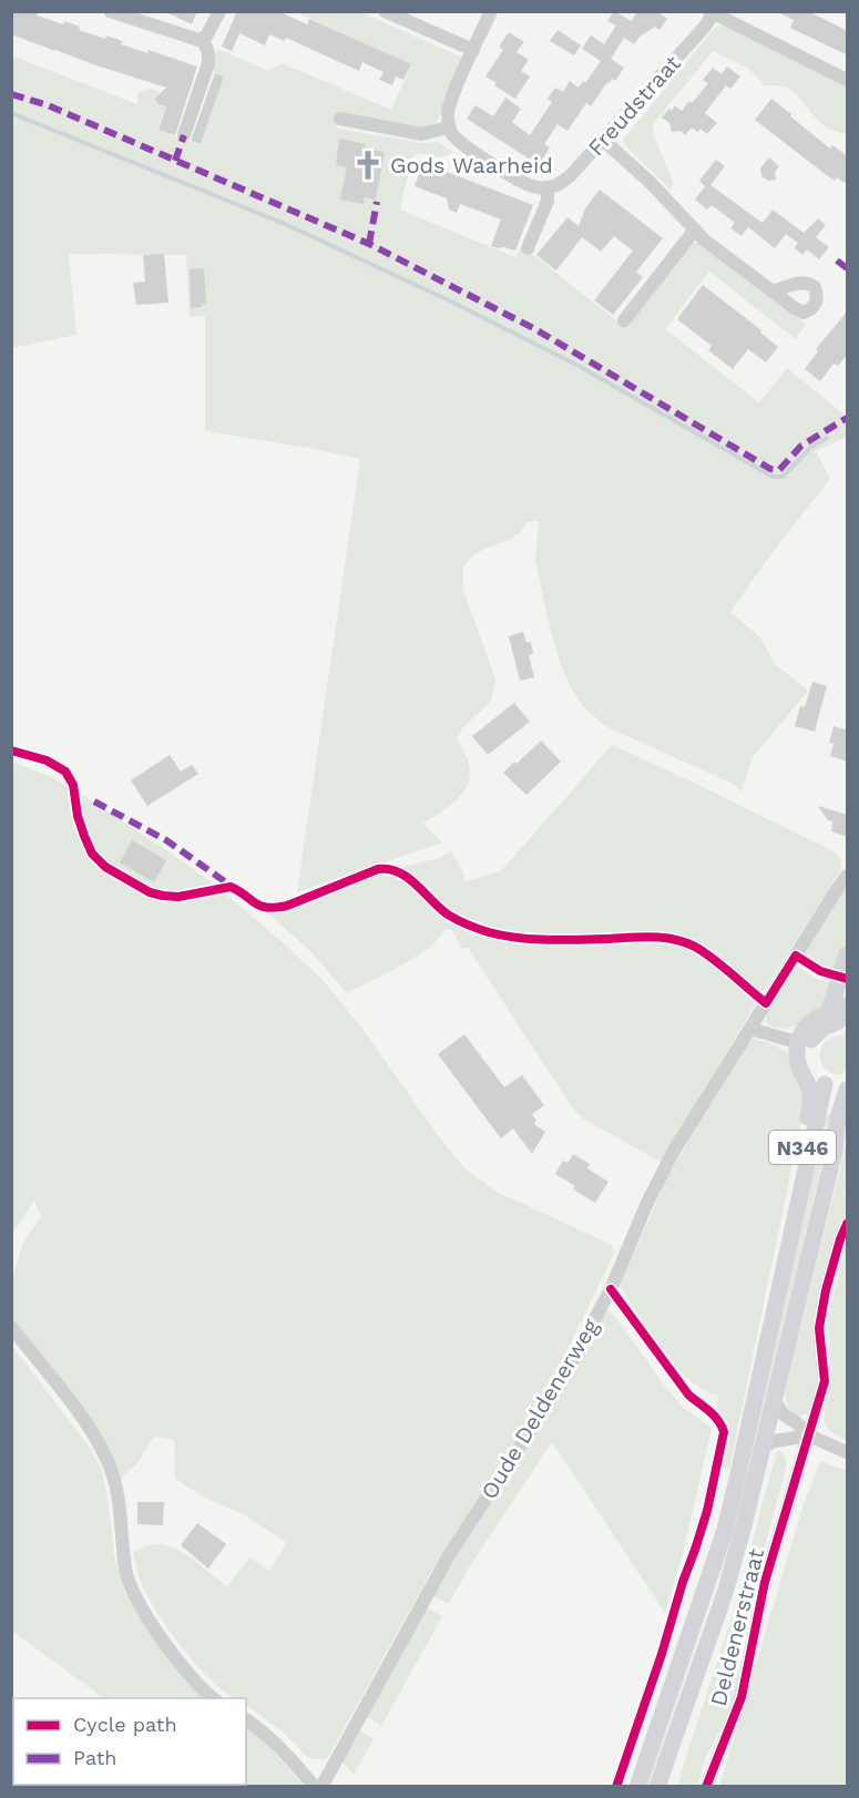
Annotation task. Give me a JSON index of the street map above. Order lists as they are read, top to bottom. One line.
{"streets":{"main road":["N346","Deldenerstraat"],"street":["Freudstraat","Oude Deldenerweg"]},"crossings":[["N346","Deldenerstraat"]],"places":{"church":["Gods Waarheid"]},"legend":["Cycle path","Path"]}
